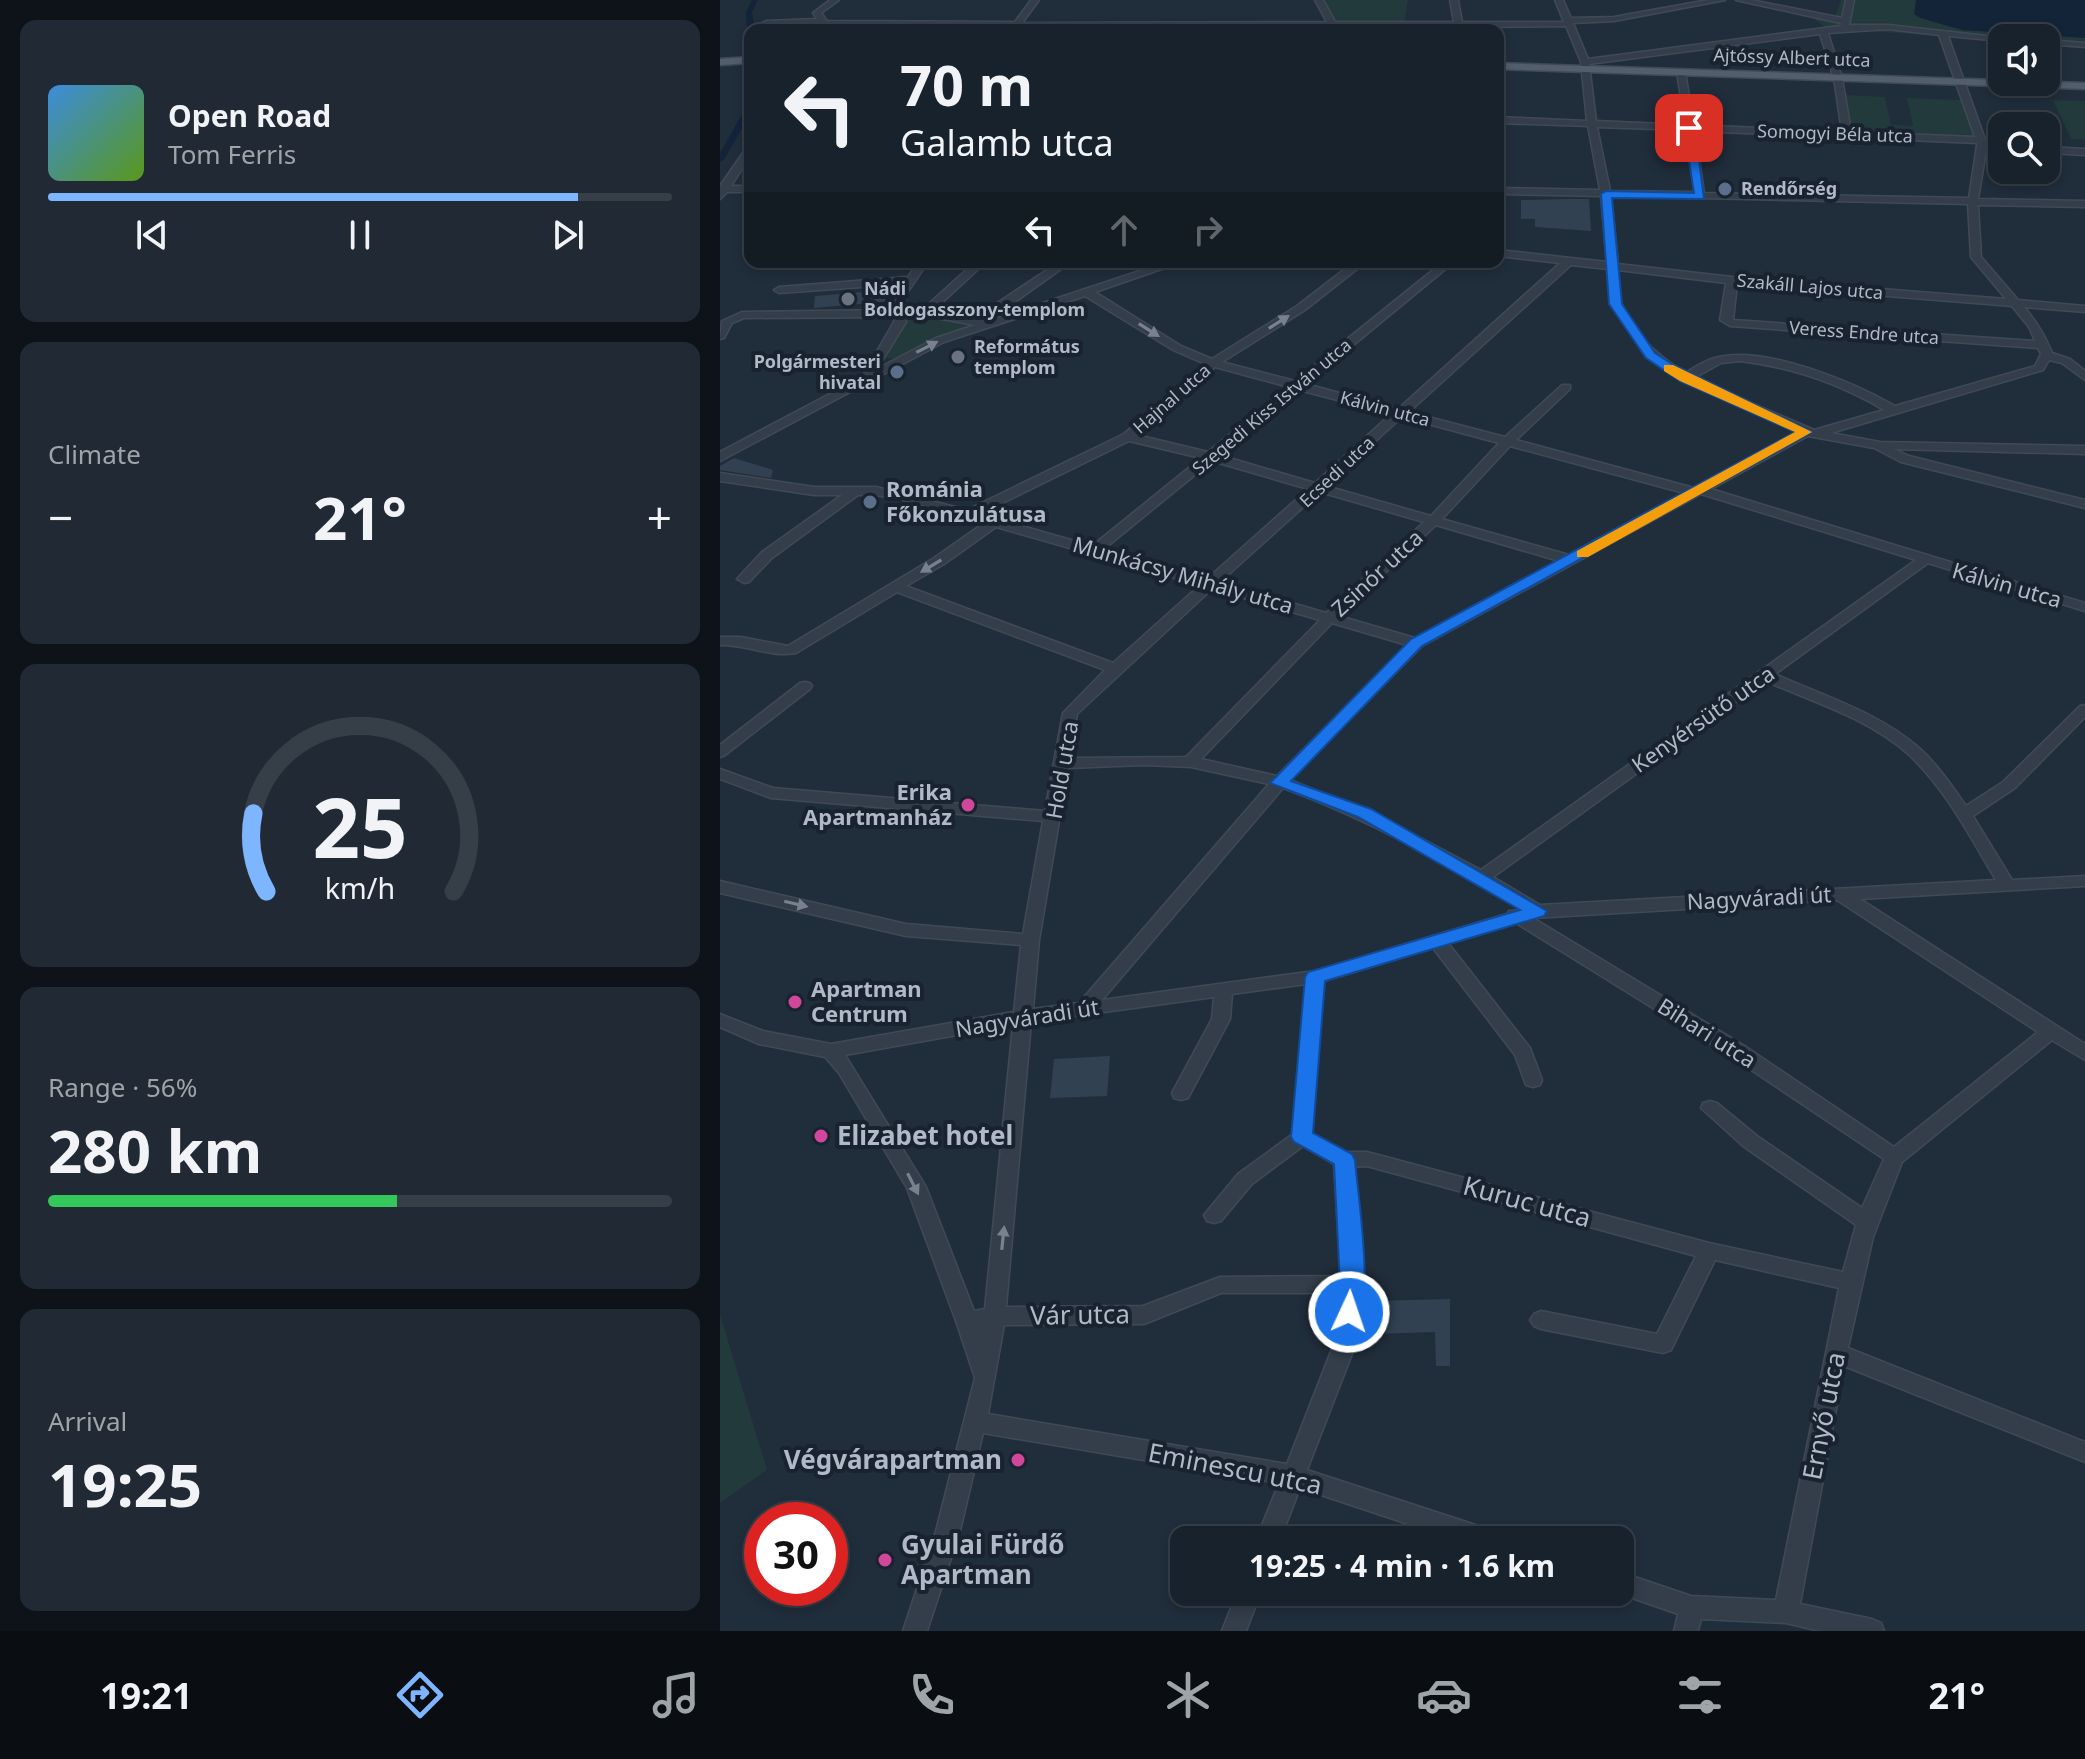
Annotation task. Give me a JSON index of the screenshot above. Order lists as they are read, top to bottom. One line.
{"streets":{"main road":["Ajtóssy Albert utca"],"street":["Somogyi Béla utca","Szakáll Lajos utca","Veress Endre utca","Hajnal utca","Szegedi Kiss István utca","Kálvin utca","Ecsedi utca","Zsinór utca","Munkácsy Mihály utca","Kenyérsütő utca","Hold utca","Nagyváradi út","Bihari utca","Kuruc utca","Vár utca","Ernyő utca","Eminescu utca"]},"crossings":[["Szakáll Lajos utca","Veress Endre utca"],["Hajnal utca","Kálvin utca"],["Hajnal utca","Munkácsy Mihály utca"],["Szegedi Kiss István utca","Kálvin utca"],["Szegedi Kiss István utca","Munkácsy Mihály utca"],["Kálvin utca","Ecsedi utca"],["Kálvin utca","Zsinór utca"],["Kálvin utca","Kenyérsütő utca"],["Ecsedi utca","Munkácsy Mihály utca"],["Ecsedi utca","Hold utca"],["Zsinór utca","Munkácsy Mihály utca"],["Munkácsy Mihály utca","Hold utca"],["Hold utca","Nagyváradi út"],["Hold utca","Vár utca"],["Nagyváradi út","Bihari utca"],["Bihari utca","Ernyő utca"],["Kuruc utca","Ernyő utca"]],"one_way":["Hajnal utca","Hold utca"],"places":["Rendőrség","Nádi Boldogasszony-templom","Református templom","Polgármesteri hivatal","Románia Főkonzulátusa","Erika Apartmanház","Apartman Centrum","Elizabet hotel","Végvárapartman","Gyulai Fürdő Apartman"],"page":{"turn":["70 m","Galamb utca"],"song":["Open Road","Tom Ferris"],"tile":["Climate",["Range · 56%","280 km"],["Arrival","19:25"]],"heat":["−","21°","+"],"limit":"30","trip":"19:25 · 4 min · 1.6 km","tabs":["19:21","21°"],"gauge":["25","km/h"]}}
